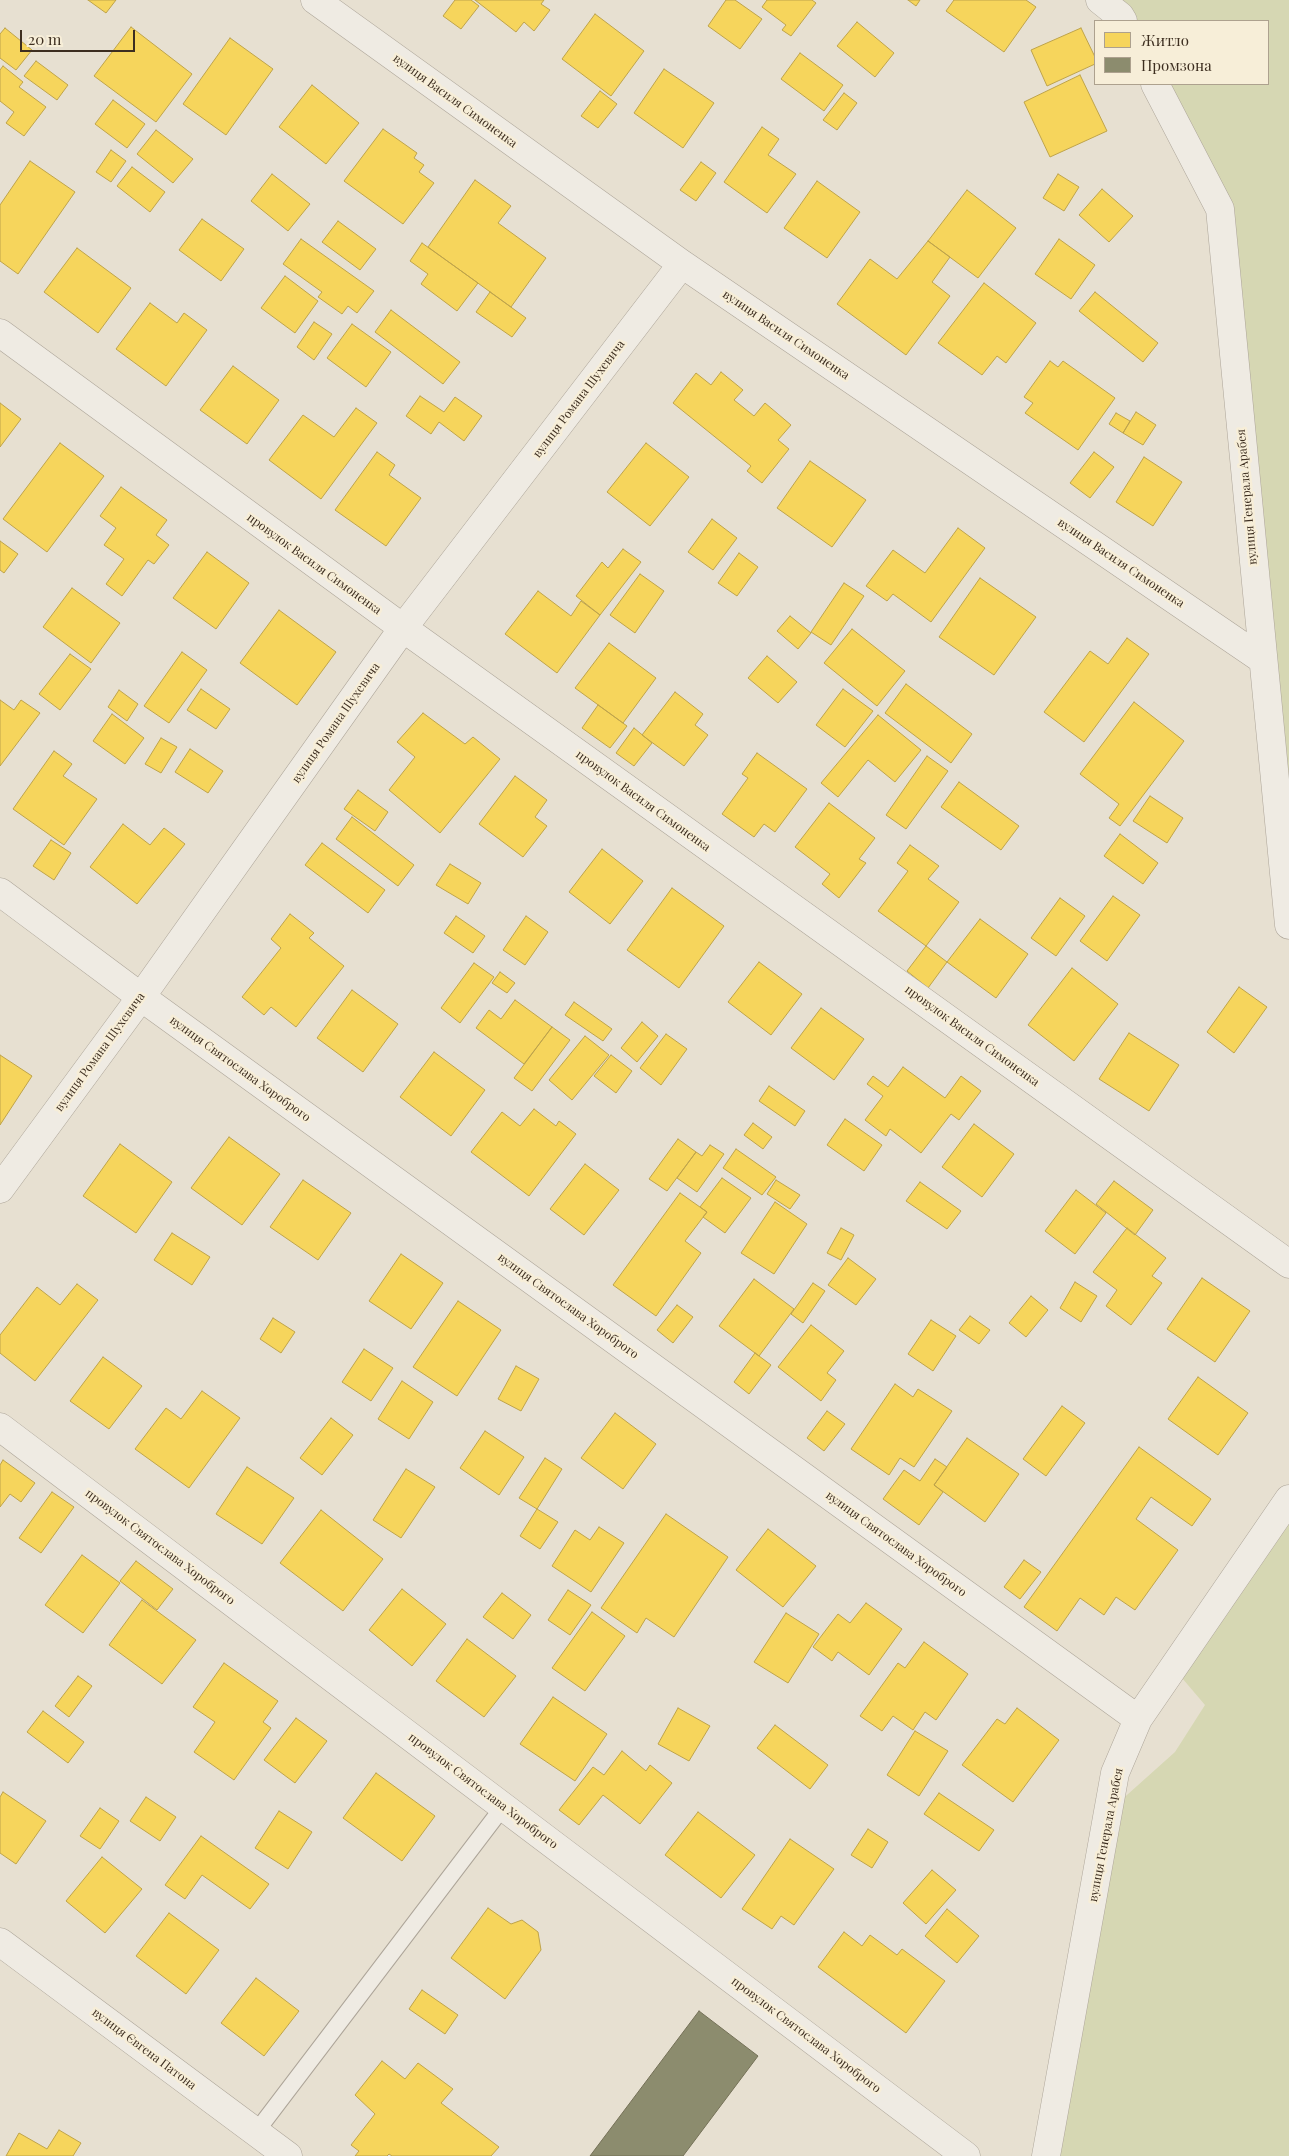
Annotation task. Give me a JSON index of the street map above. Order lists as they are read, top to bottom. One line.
{"streets":{"street":["вулиця Василя Симоненка","вулиця Романа Шухевича","вулиця Генерала Арабея","провулок Василя Симоненка","вулиця Святослава Хороброго","провулок Святослава Хороброго","вулиця Євгена Патона"]},"crossings":[["вулиця Василя Симоненка","вулиця Романа Шухевича"],["вулиця Василя Симоненка","вулиця Генерала Арабея"],["вулиця Романа Шухевича","провулок Василя Симоненка"],["вулиця Романа Шухевича","вулиця Святослава Хороброго"],["вулиця Генерала Арабея","вулиця Святослава Хороброго"]],"legend":["Житло","Промзона"],"scale_bar":"20 m"}
